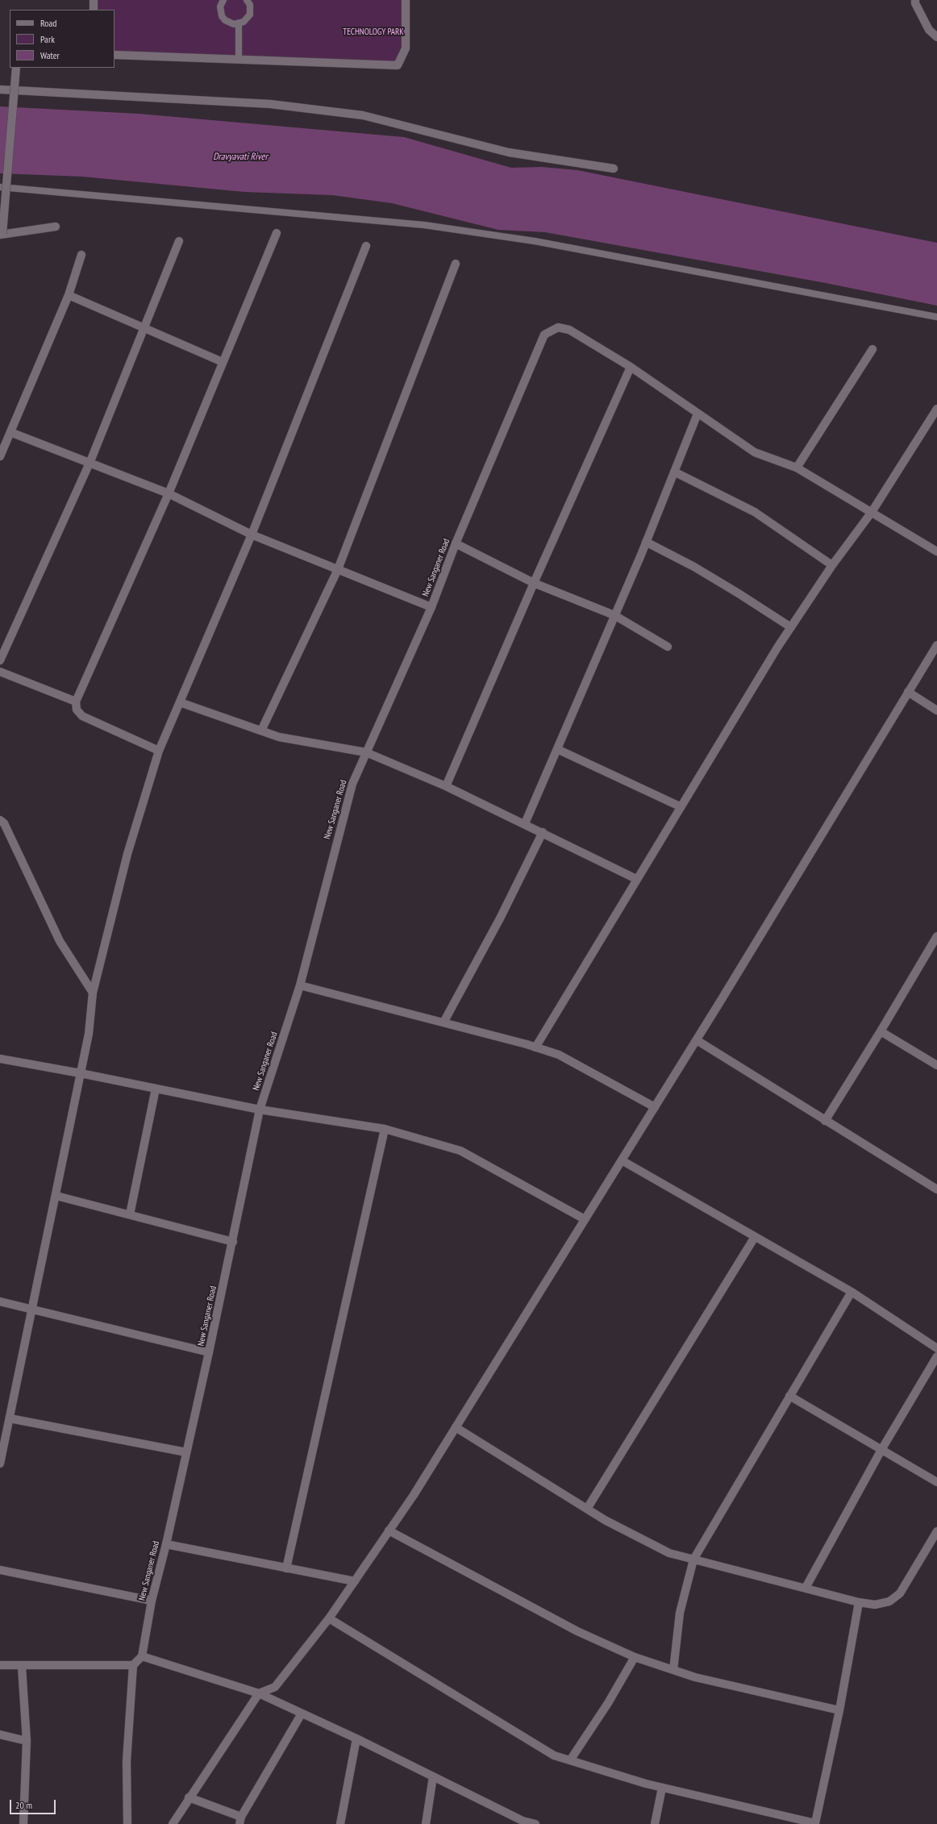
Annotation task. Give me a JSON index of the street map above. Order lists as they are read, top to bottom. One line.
{"streets":{"street":["New Sanganer Road"]},"water":["Dravyavati River"],"parks":["TECHNOLOGY PARK"],"legend":["Road","Park","Water"],"scale_bar":"20 m"}
